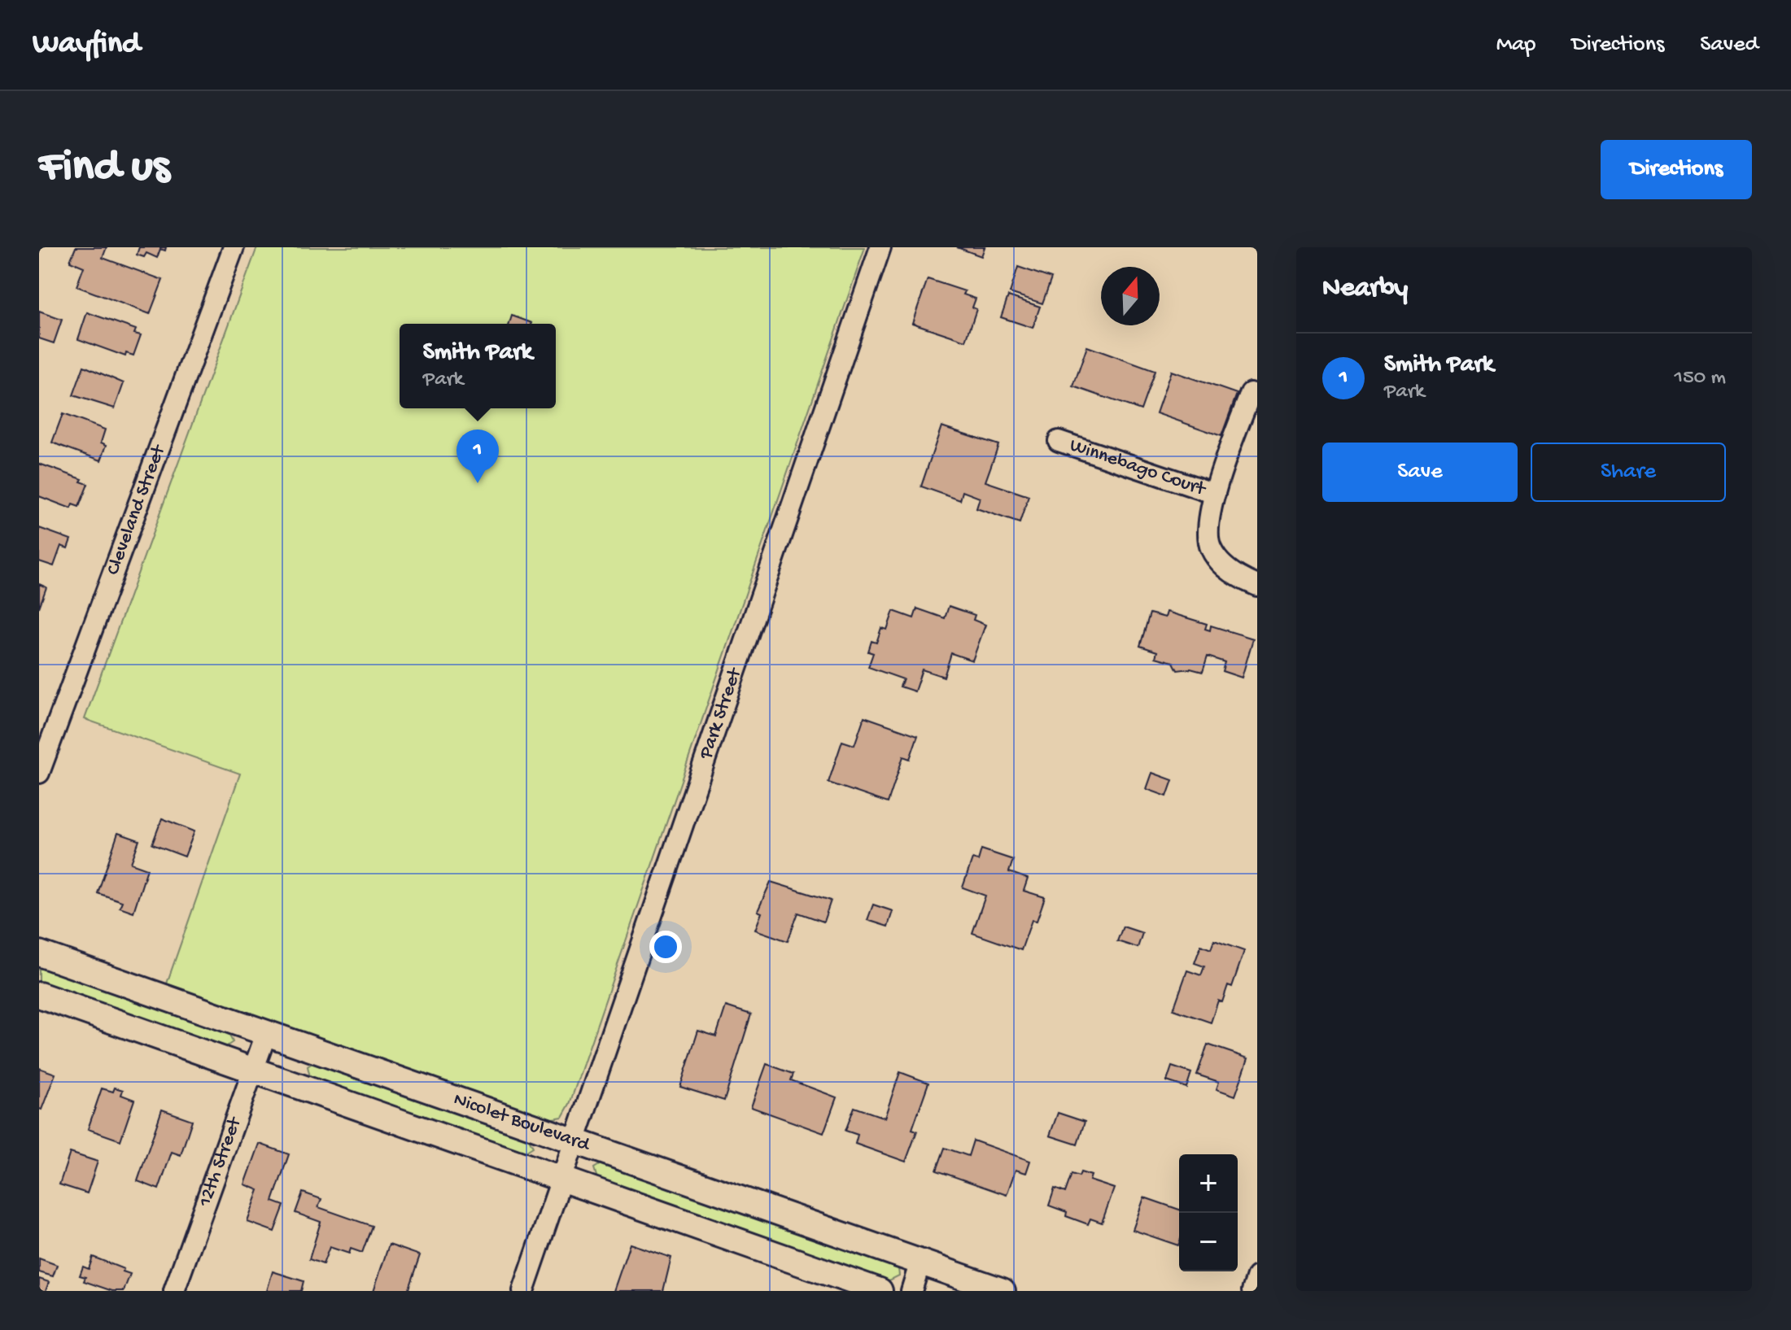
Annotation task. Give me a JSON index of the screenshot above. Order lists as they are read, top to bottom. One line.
{"streets":{"street":["Winnebago Court","Cleveland Street","Park Street","Nicolet Boulevard","12th Street"]},"crossings":[["Park Street","Nicolet Boulevard"],["Nicolet Boulevard","12th Street"]],"north":"top","page":{"header":"Wayfind","nav":["Map","Directions","Saved"],"buttons":["Directions",["Save","Share"]],"title":"Find us","heading":"Nearby","popup":["Smith Park","Park"],"list":[{"mark":"1","name":"Smith Park","note":"Park","value":"150 m"}],"pins":"1","map_buttons":["+","−"]}}
